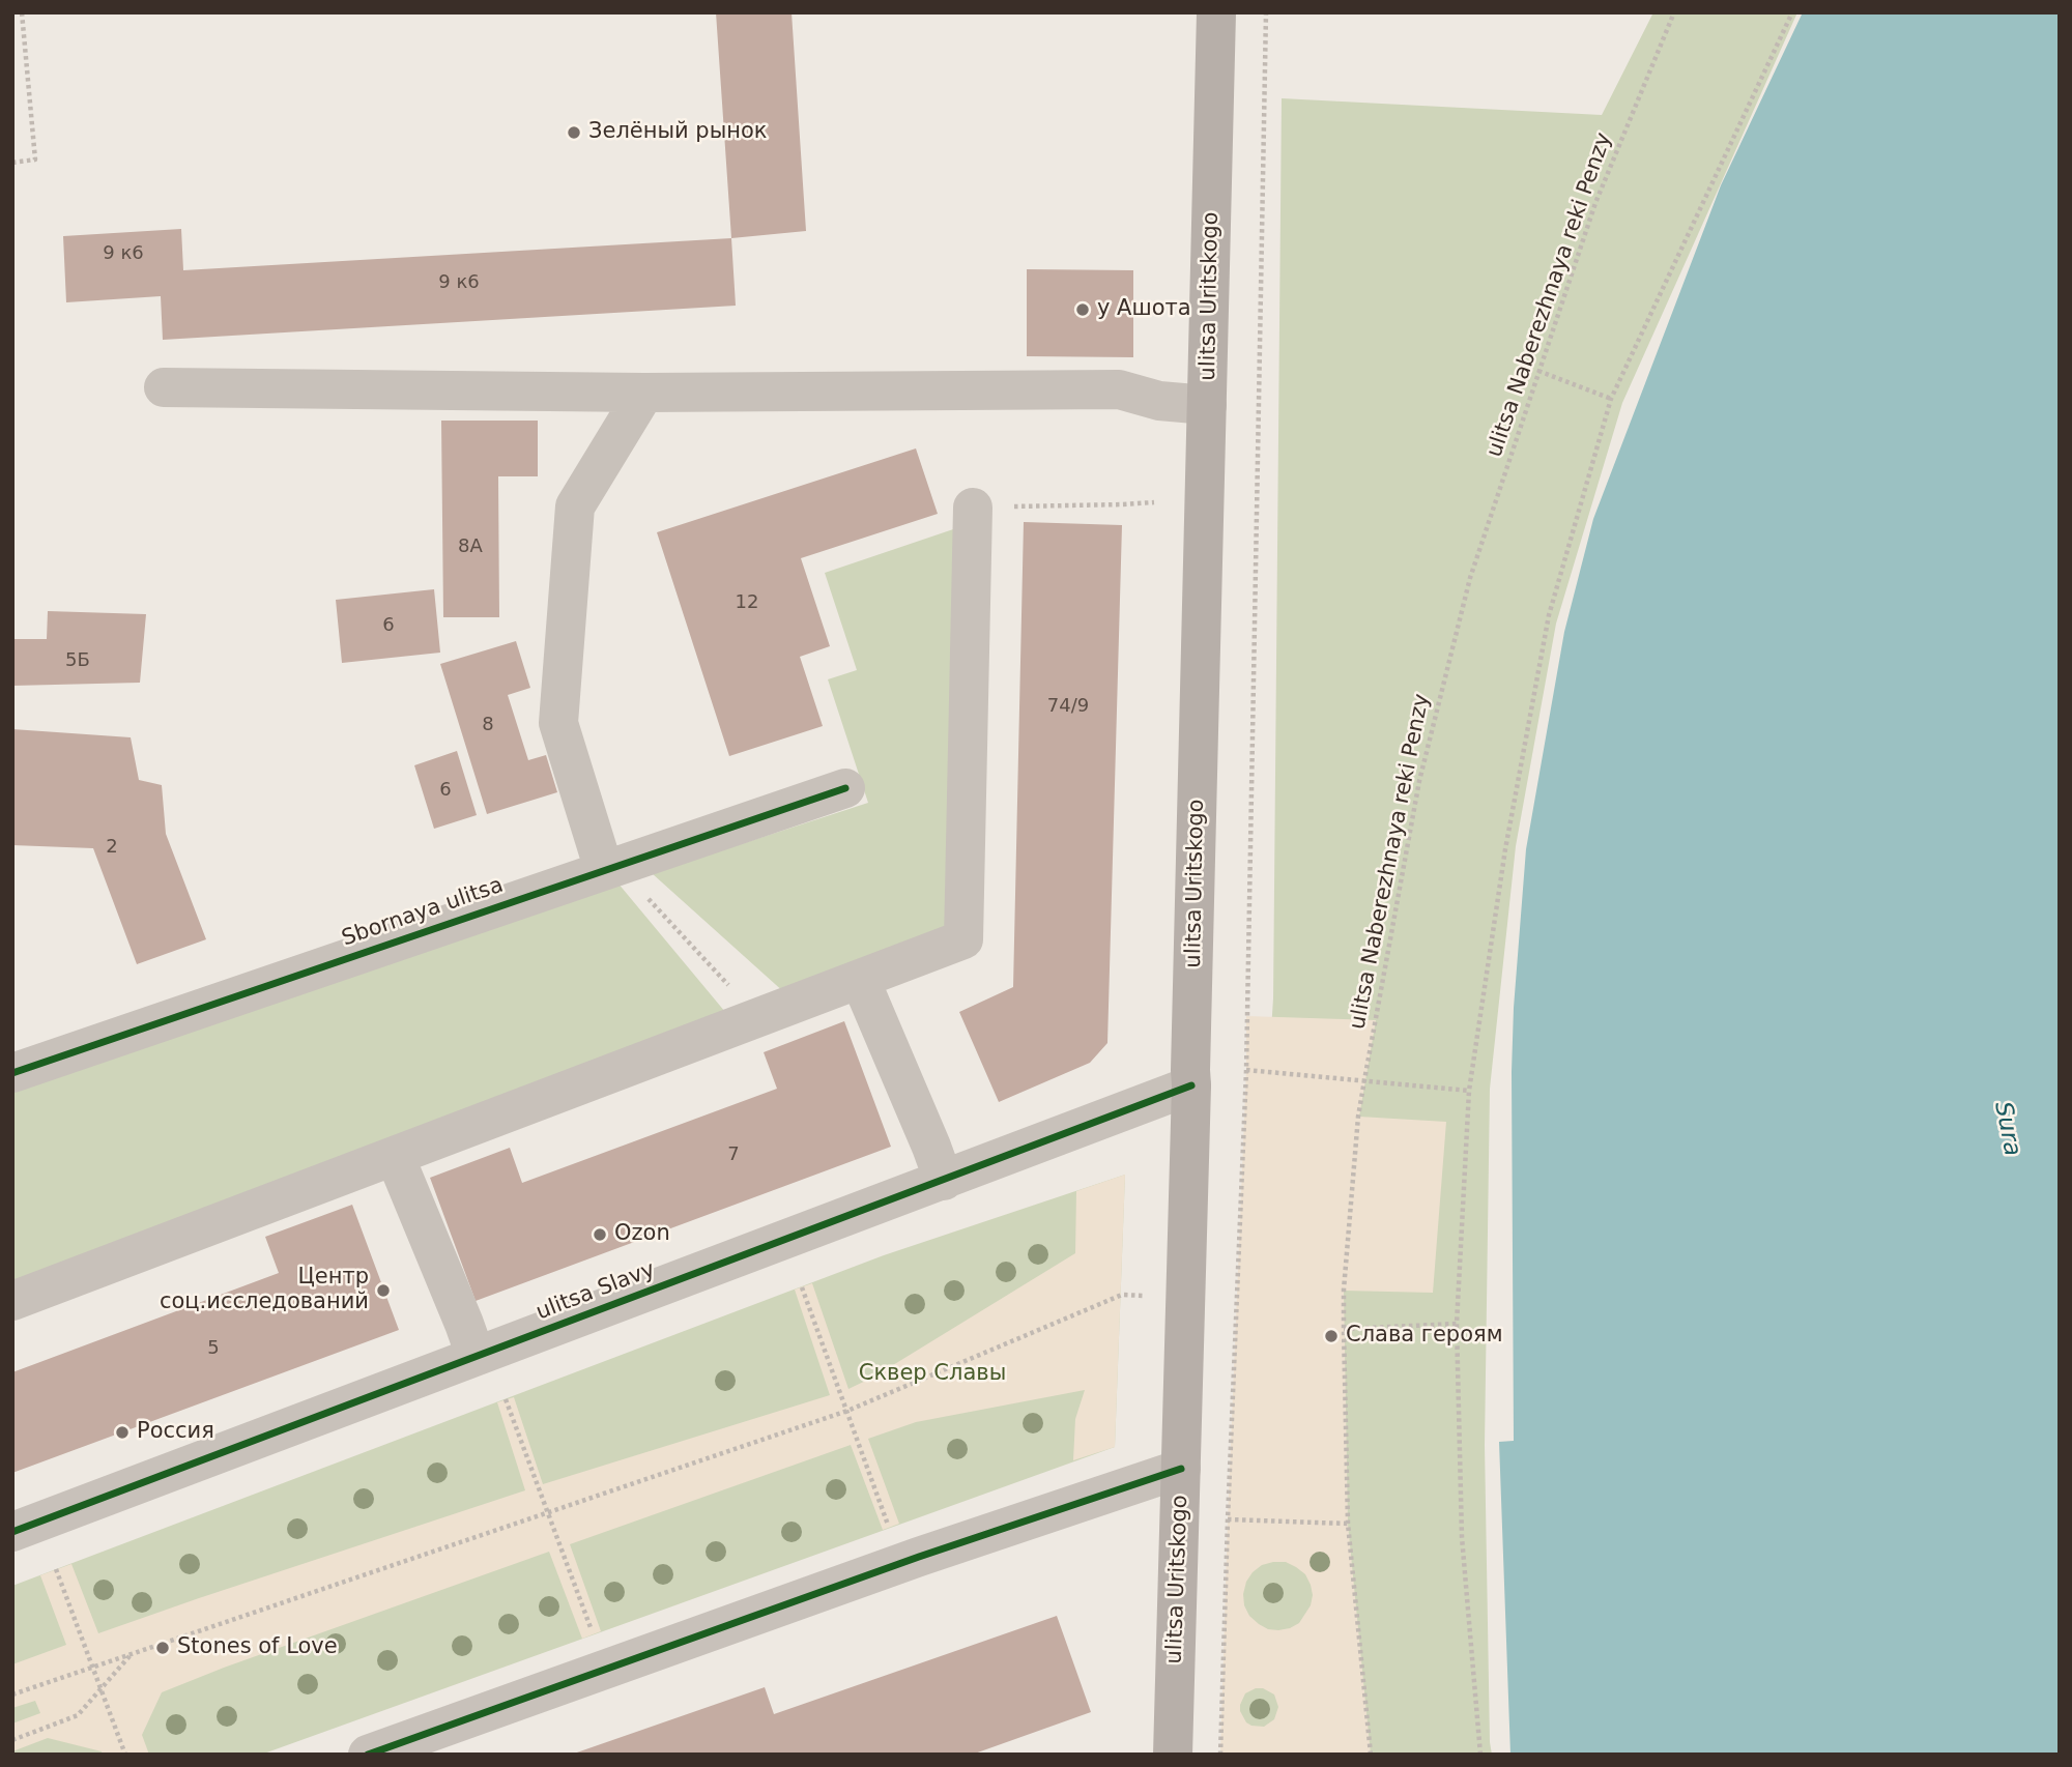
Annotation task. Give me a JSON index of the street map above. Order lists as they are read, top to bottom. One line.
{"streets":{"main road":["ulitsa Uritskogo"],"street":["Sbornaya ulitsa","ulitsa Slavy"],"path":["ulitsa Naberezhnaya reki Penzy"]},"crossings":[["ulitsa Uritskogo","ulitsa Slavy"]],"water":["Sura"],"parks":["Сквер Славы"],"places":["Зелёный рынок","у Ашота","Ozon","Центр соц.исследований","Слава героям","Россия","Stones of Love"],"house_numbers":["9 к6","9 к6","8А","12","6","5Б","74/9","8","6","2","7","5"]}
